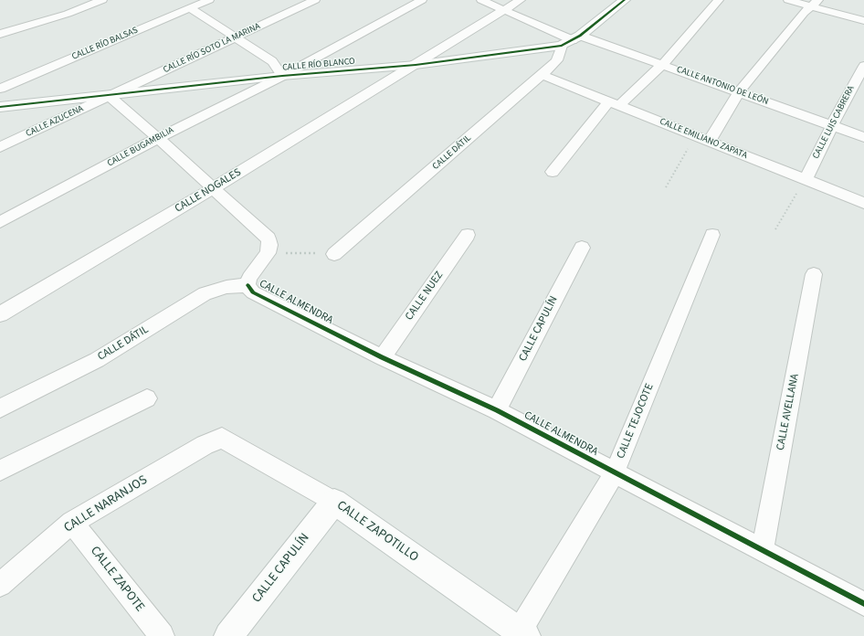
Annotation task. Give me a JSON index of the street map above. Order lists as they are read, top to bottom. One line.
{"streets":{"street":["CALLE RÍO BALSAS","CALLE RÍO SOTO LA MARINA","CALLE RÍO BLANCO","CALLE ANTONIO DE LEÓN","CALLE AZUCENA","CALLE LUIS CABRERA","CALLE EMILIANO ZAPATA","CALLE BUGAMBILIA","CALLE DÁTIL","CALLE NOGALES","CALLE NUEZ","CALLE ALMENDRA","CALLE CAPULÍN","CALLE AVELLANA","CALLE TEJOCOTE","CALLE NARANJOS","CALLE ZAPOTILLO","CALLE ZAPOTE"]},"crossings":[["CALLE RÍO SOTO LA MARINA","CALLE RÍO BLANCO"],["CALLE RÍO SOTO LA MARINA","CALLE AZUCENA"],["CALLE RÍO BLANCO","CALLE ANTONIO DE LEÓN"],["CALLE RÍO BLANCO","CALLE AZUCENA"],["CALLE RÍO BLANCO","CALLE BUGAMBILIA"],["CALLE RÍO BLANCO","CALLE DÁTIL"],["CALLE RÍO BLANCO","CALLE NOGALES"],["CALLE ANTONIO DE LEÓN","CALLE LUIS CABRERA"],["CALLE ANTONIO DE LEÓN","CALLE DÁTIL"],["CALLE ANTONIO DE LEÓN","CALLE NOGALES"],["CALLE LUIS CABRERA","CALLE EMILIANO ZAPATA"],["CALLE EMILIANO ZAPATA","CALLE DÁTIL"],["CALLE DÁTIL","CALLE ALMENDRA"],["CALLE NUEZ","CALLE ALMENDRA"],["CALLE ALMENDRA","CALLE CAPULÍN"],["CALLE ALMENDRA","CALLE AVELLANA"],["CALLE ALMENDRA","CALLE TEJOCOTE"],["CALLE CAPULÍN","CALLE ZAPOTILLO"],["CALLE TEJOCOTE","CALLE ZAPOTILLO"],["CALLE NARANJOS","CALLE ZAPOTILLO"],["CALLE NARANJOS","CALLE ZAPOTE"]]}
